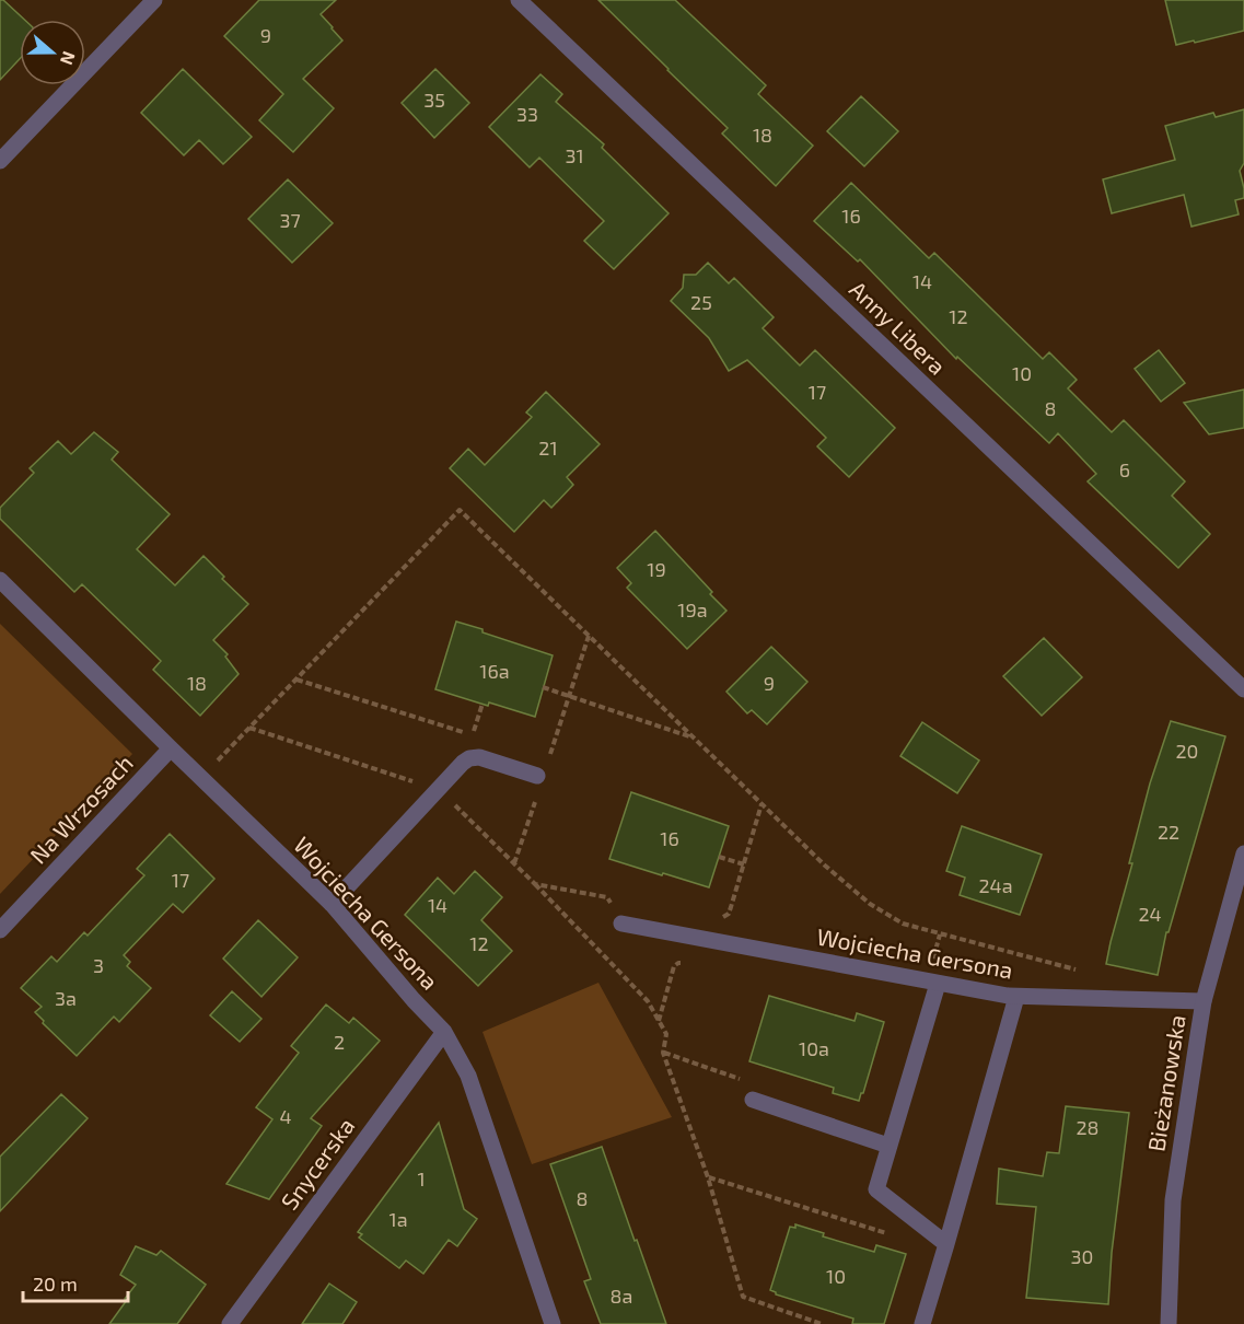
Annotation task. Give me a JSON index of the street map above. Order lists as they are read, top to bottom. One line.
{"streets":{"street":["Anny Libera","Na Wrzosach","Wojciecha Gersona","Bieżanowska","Snycerska"]},"crossings":[["Na Wrzosach","Wojciecha Gersona"],["Wojciecha Gersona","Bieżanowska"],["Wojciecha Gersona","Snycerska"]],"house_numbers":["9","35","33","18","31","16","37","14","25","12","10","17","8","21","6","19","19a","16a","18","9","20","22","16","17","24a","14","24","12","3","3a","2","10a","4","28","1","8","1a","30","10","8a"],"scale_bar":"20 m","north":"right"}
